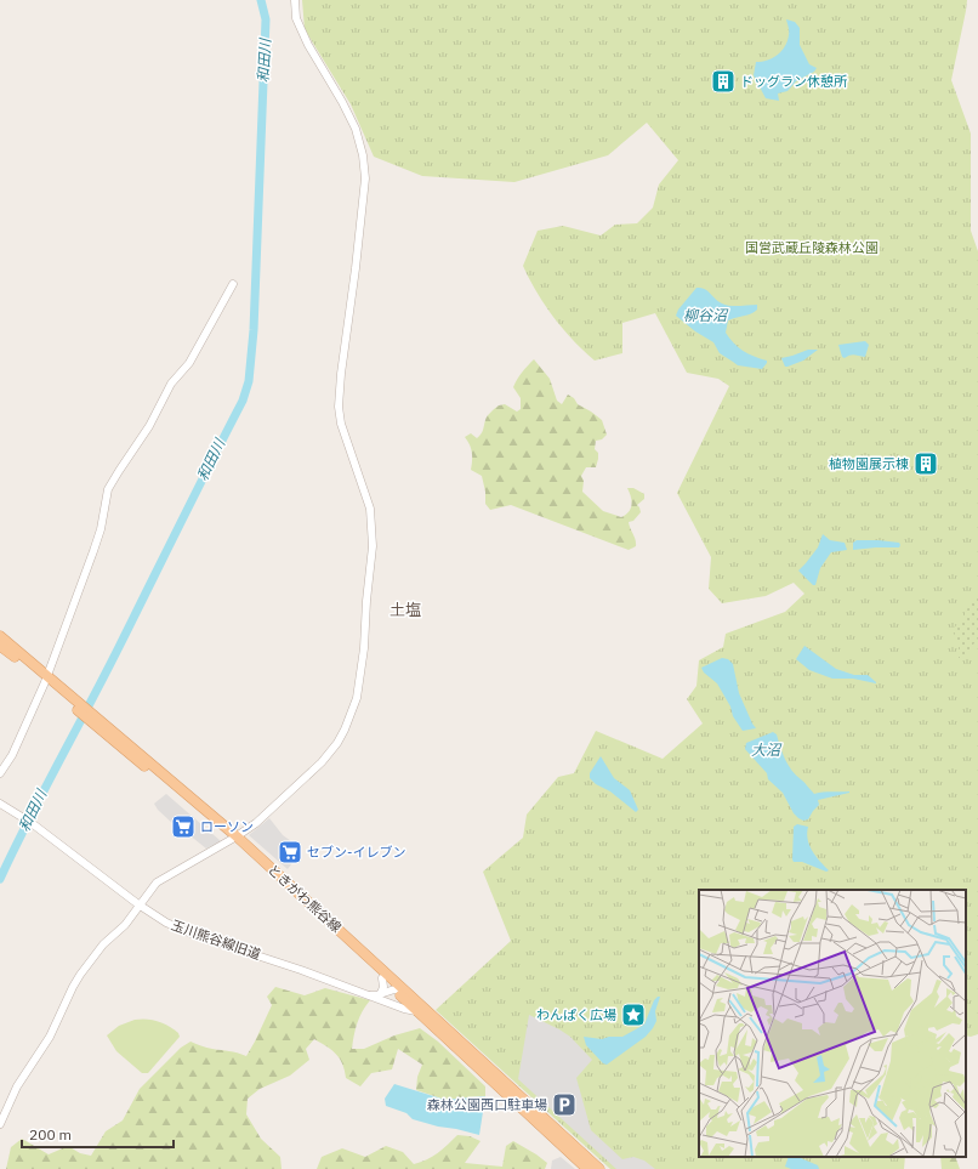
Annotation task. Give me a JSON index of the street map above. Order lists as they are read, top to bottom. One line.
{"streets":{"main road":["ときがわ熊谷線"],"street":["玉川熊谷線旧道"]},"crossings":[["ときがわ熊谷線","玉川熊谷線旧道"]],"districts":["土塩"],"water":["和田川","柳谷沼","大沼"],"parks":["国営武蔵丘陵森林公園"],"places":{"building":["ドッグラン休憩所","植物園展示棟"],"supermarket":["ローソン","セブン-イレブン"],"place":["わんぱく広場"],"parking":["森林公園西口駐車場"]},"scale_bar":"200 m"}
